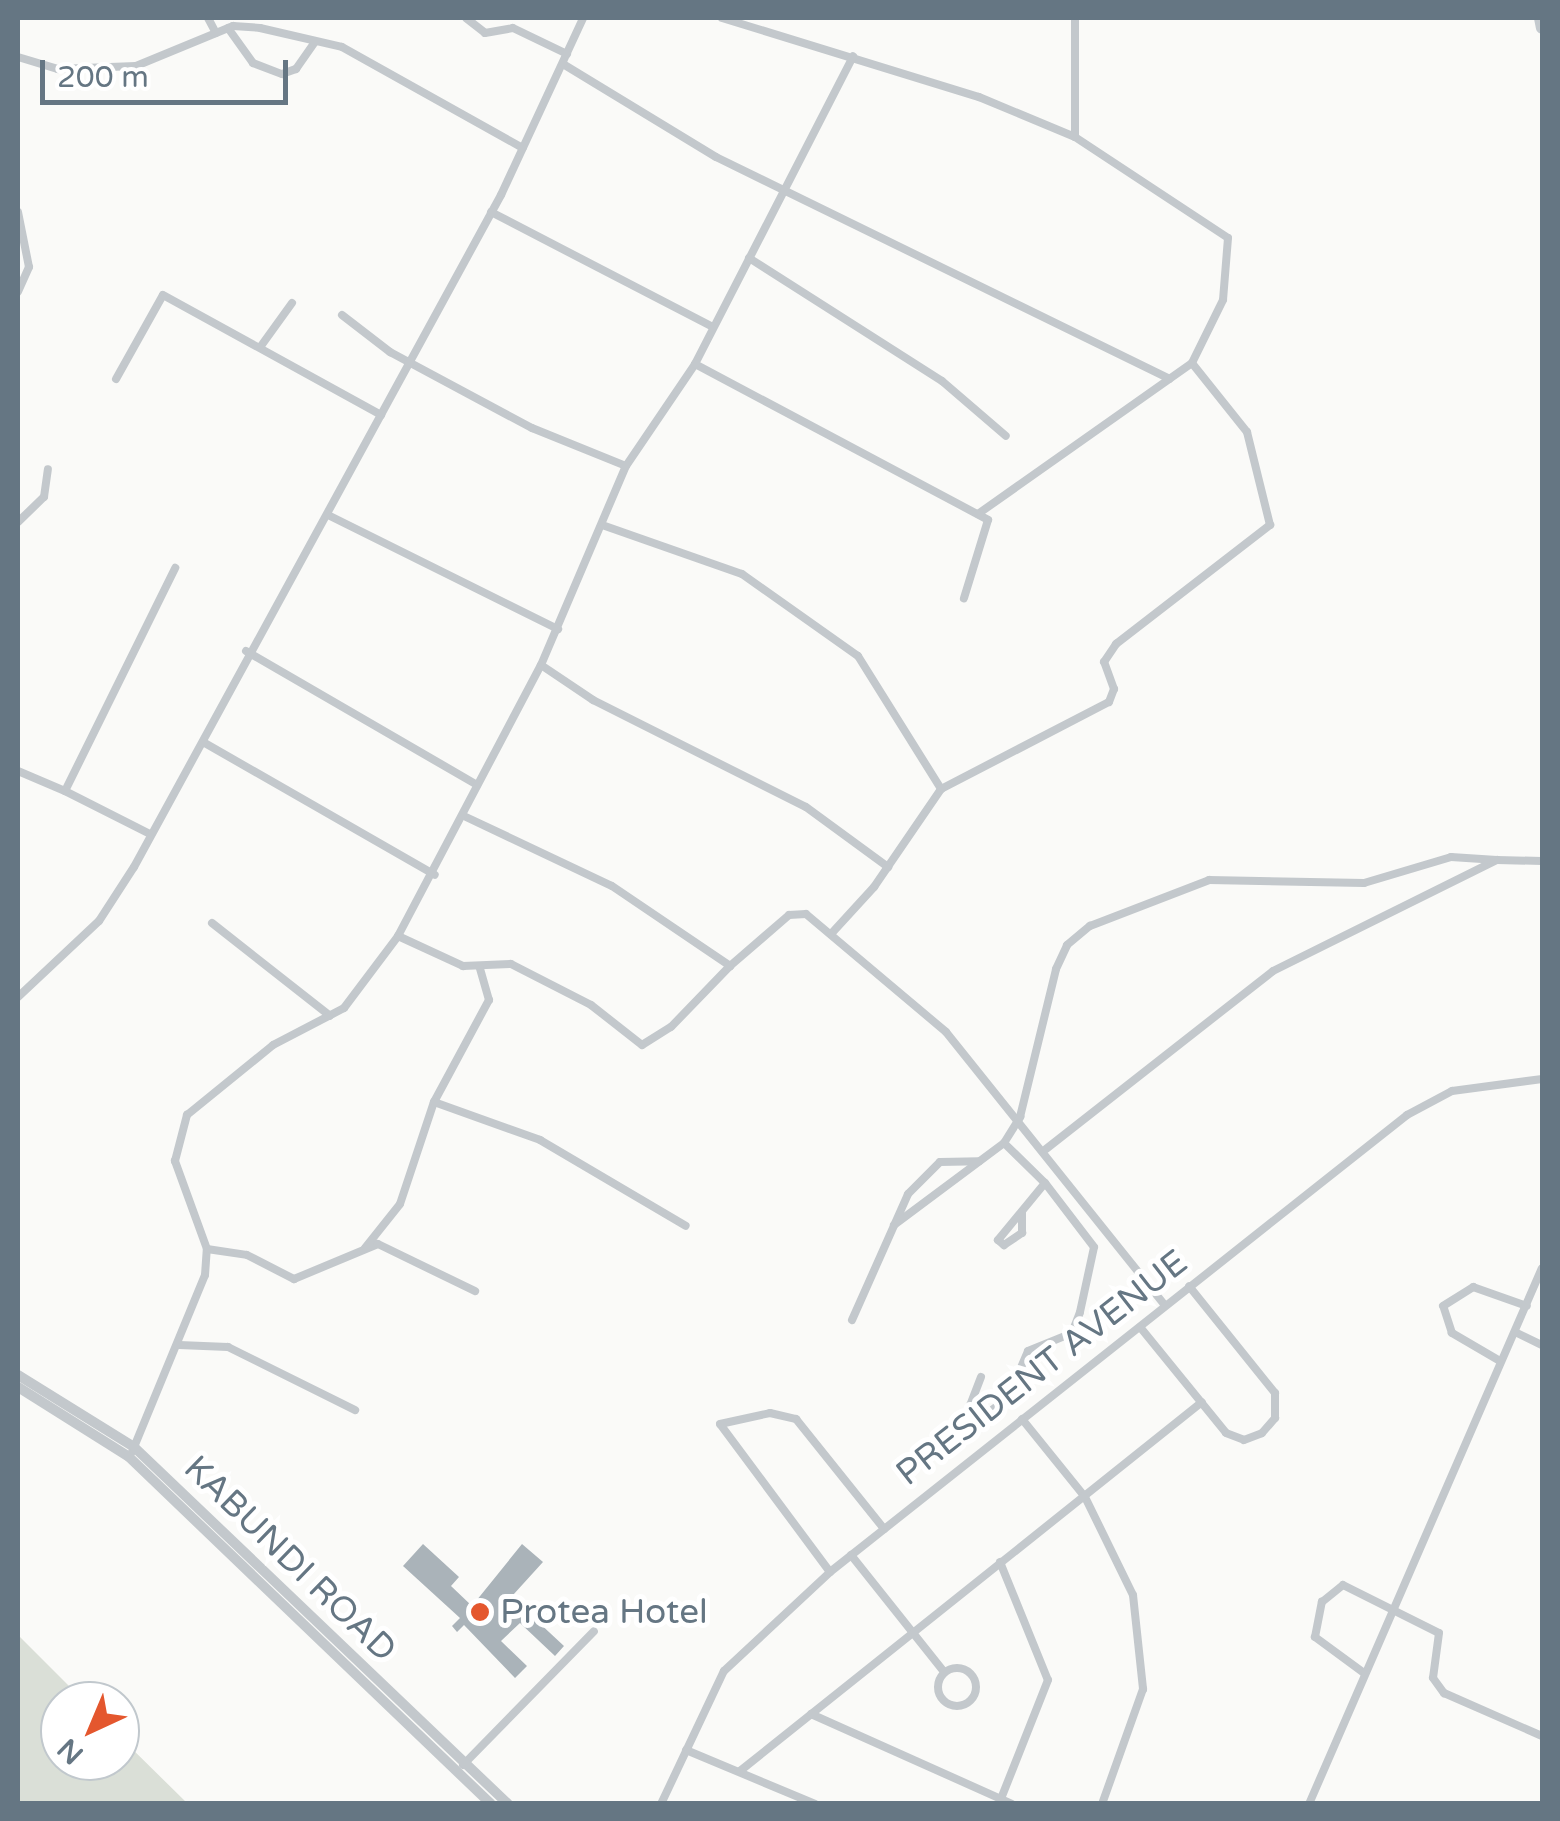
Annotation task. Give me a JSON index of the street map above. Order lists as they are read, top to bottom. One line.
{"streets":{"street":["PRESIDENT AVENUE","KABUNDI ROAD"]},"places":["Protea Hotel"],"scale_bar":"200 m","north":"bottom left"}
